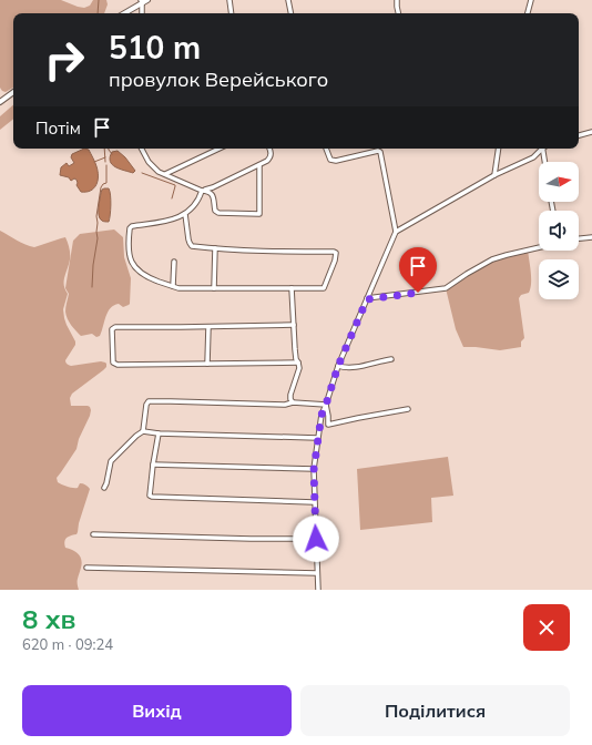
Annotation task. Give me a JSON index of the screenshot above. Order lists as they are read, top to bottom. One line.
{"north":"right","page":{"turn":["510 m","провулок Верейського"],"then":"Потім","heading":["8 хв","620 m · 09:24"],"buttons":["Вихід","Поділитися"]}}
